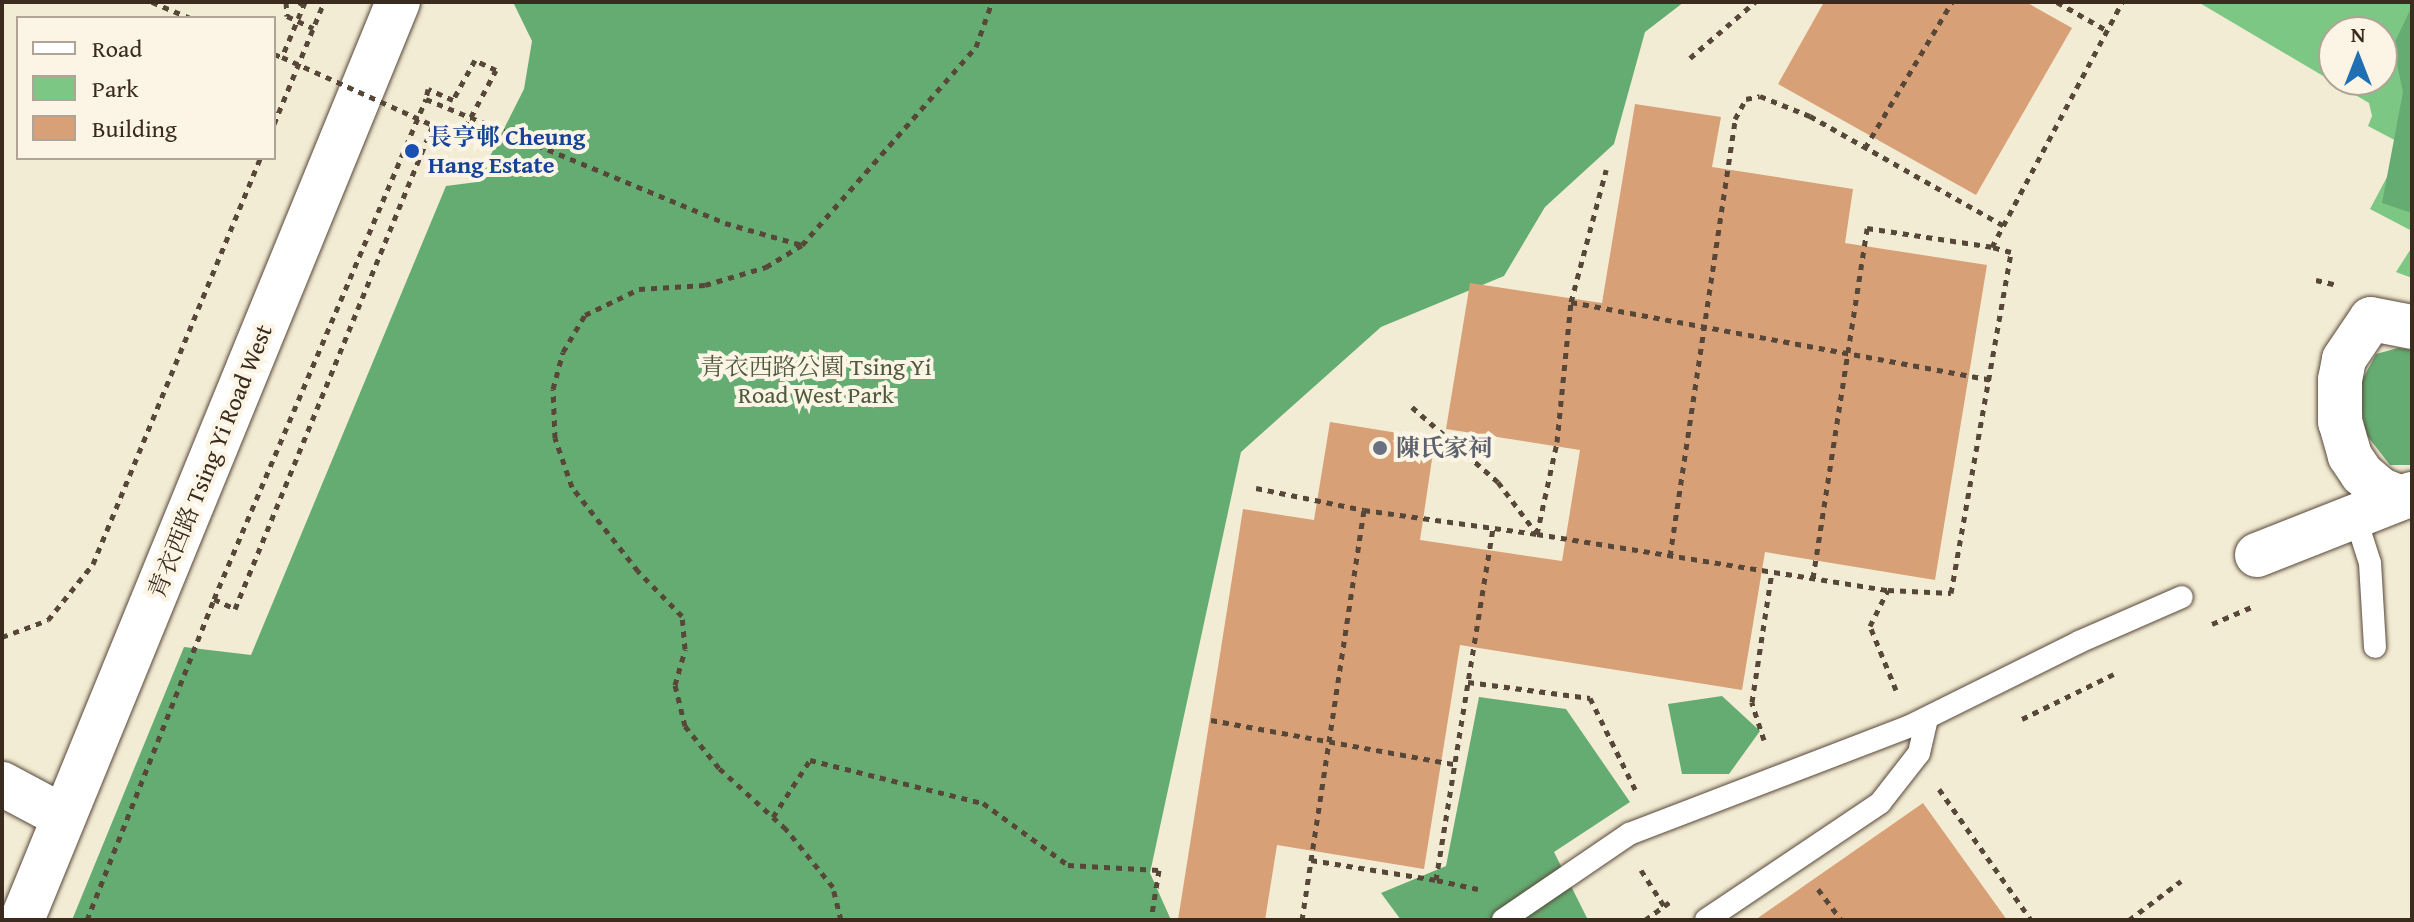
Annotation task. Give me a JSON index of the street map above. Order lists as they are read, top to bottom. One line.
{"streets":{"main road":["青衣西路 Tsing Yi Road West"]},"parks":["青衣西路公園 Tsing Yi Road West Park"],"places":["長亨邨 Cheung Hang Estate","陳氏家祠"],"legend":["Road","Park","Building"],"north":"top"}
